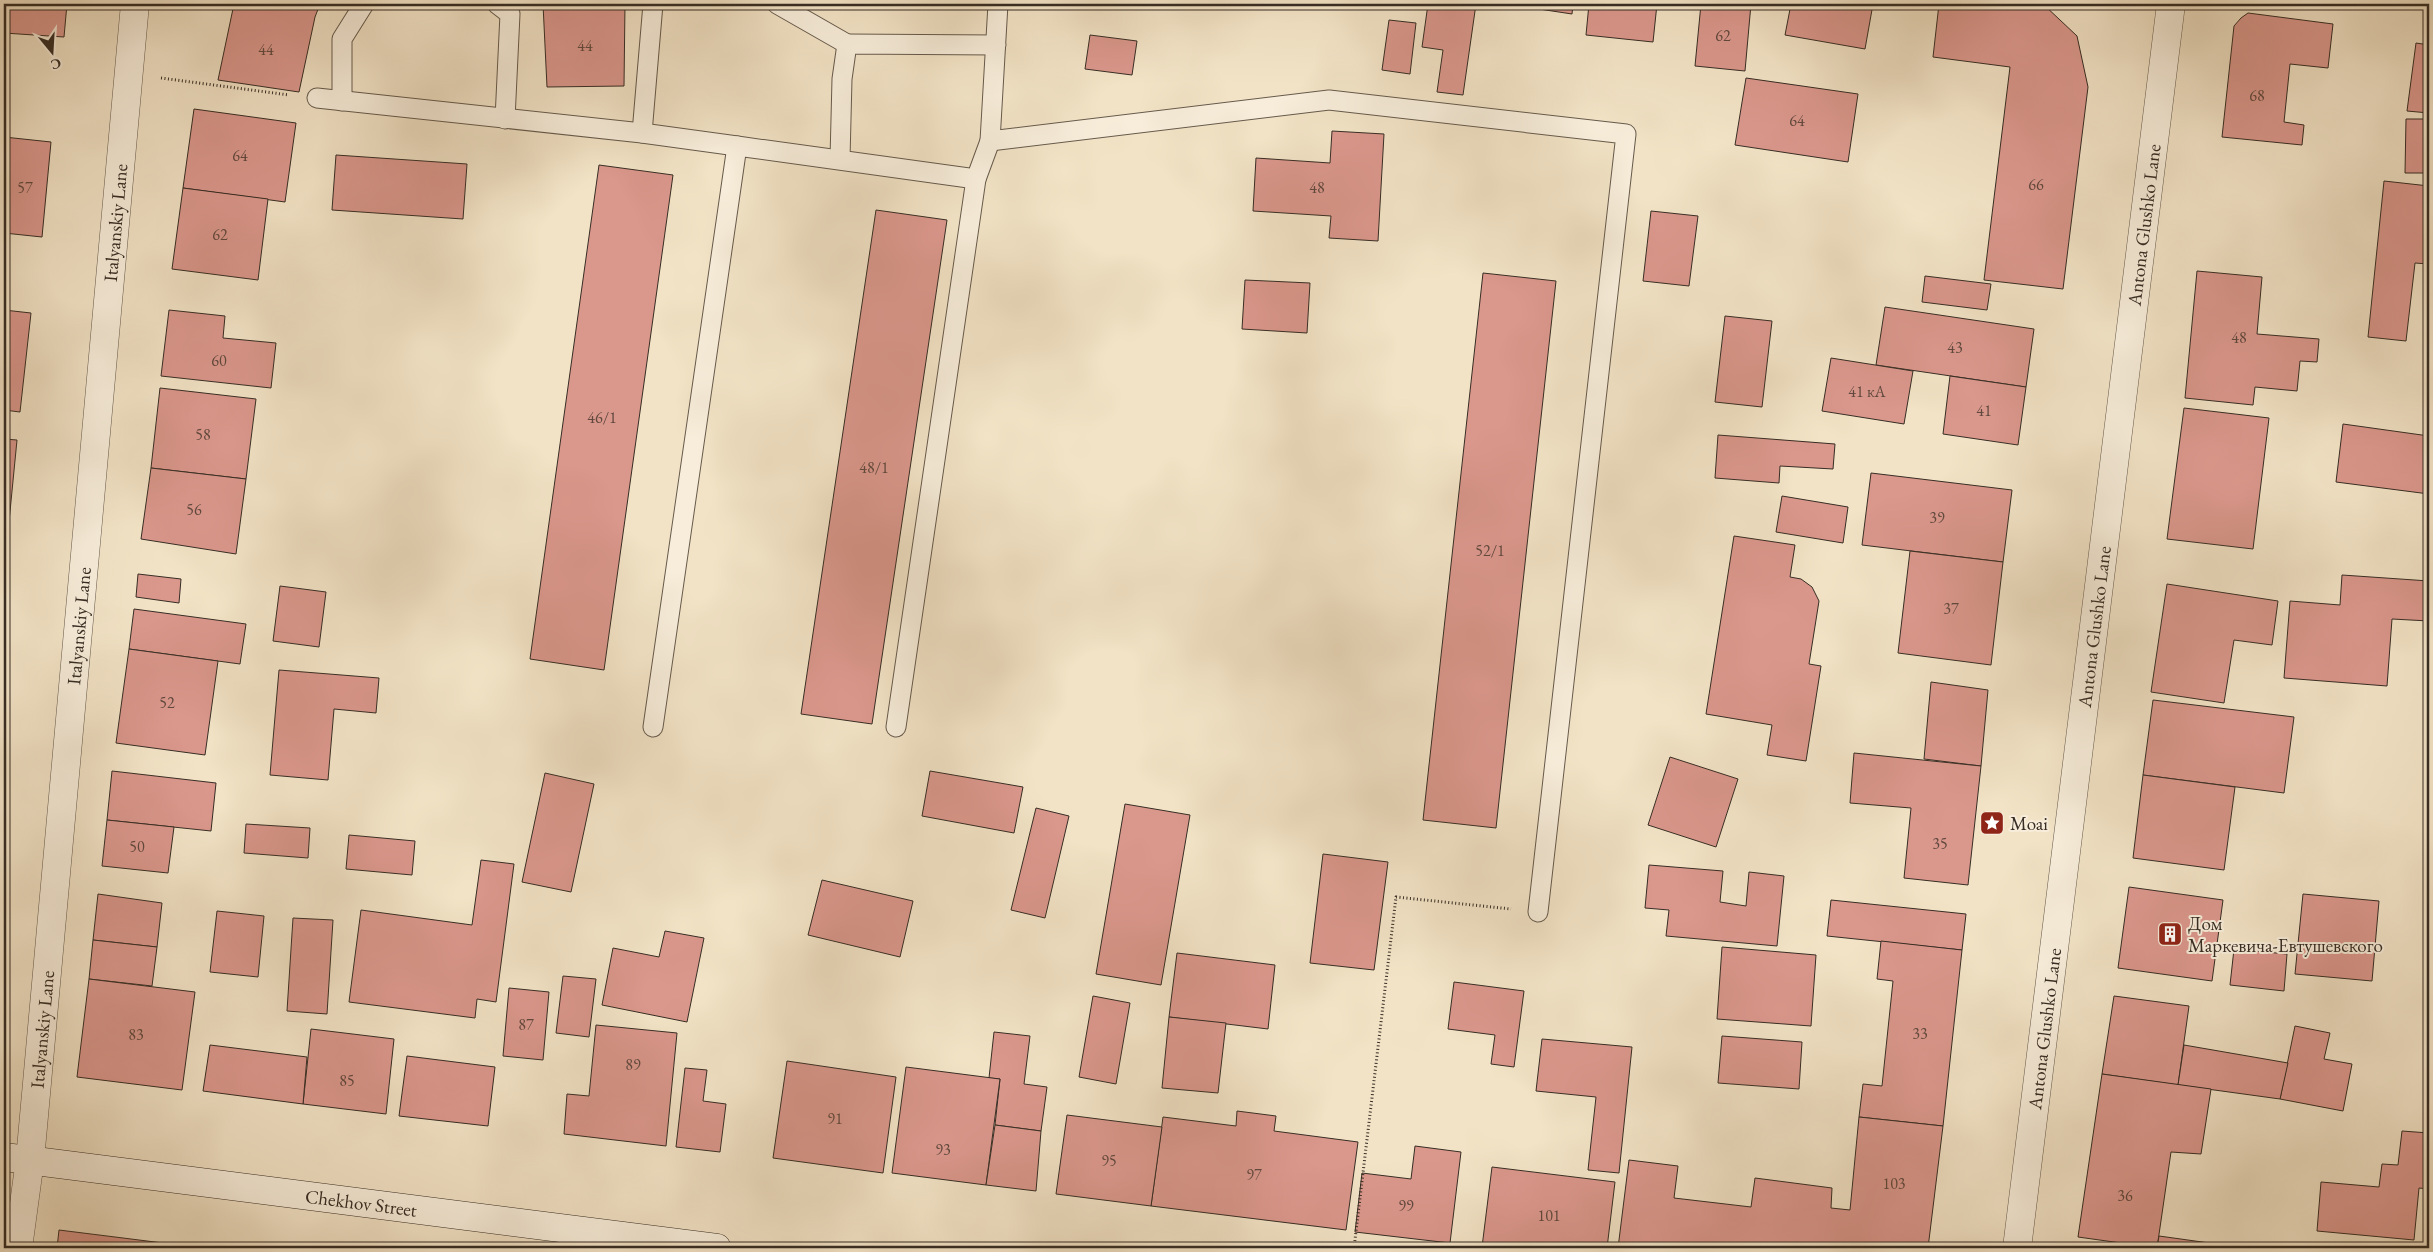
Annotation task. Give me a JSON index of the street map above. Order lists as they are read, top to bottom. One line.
{"streets":{"street":["Italyanskiy Lane","Antona Glushko Lane","Chekhov Street"]},"crossings":[["Italyanskiy Lane","Chekhov Street"]],"places":{"place":["Moai"],"building":["Дом Маркевича-Евтушевского"]},"house_numbers":["62","44","44","68","64","64","66","57","48","62","48","43","60","41 кА","41","46/1","58","48/1","56","39","52/1","37","52","35","50","87","33","83","89","85","91","93","95","97","103","36","99","101"],"north":"bottom"}
